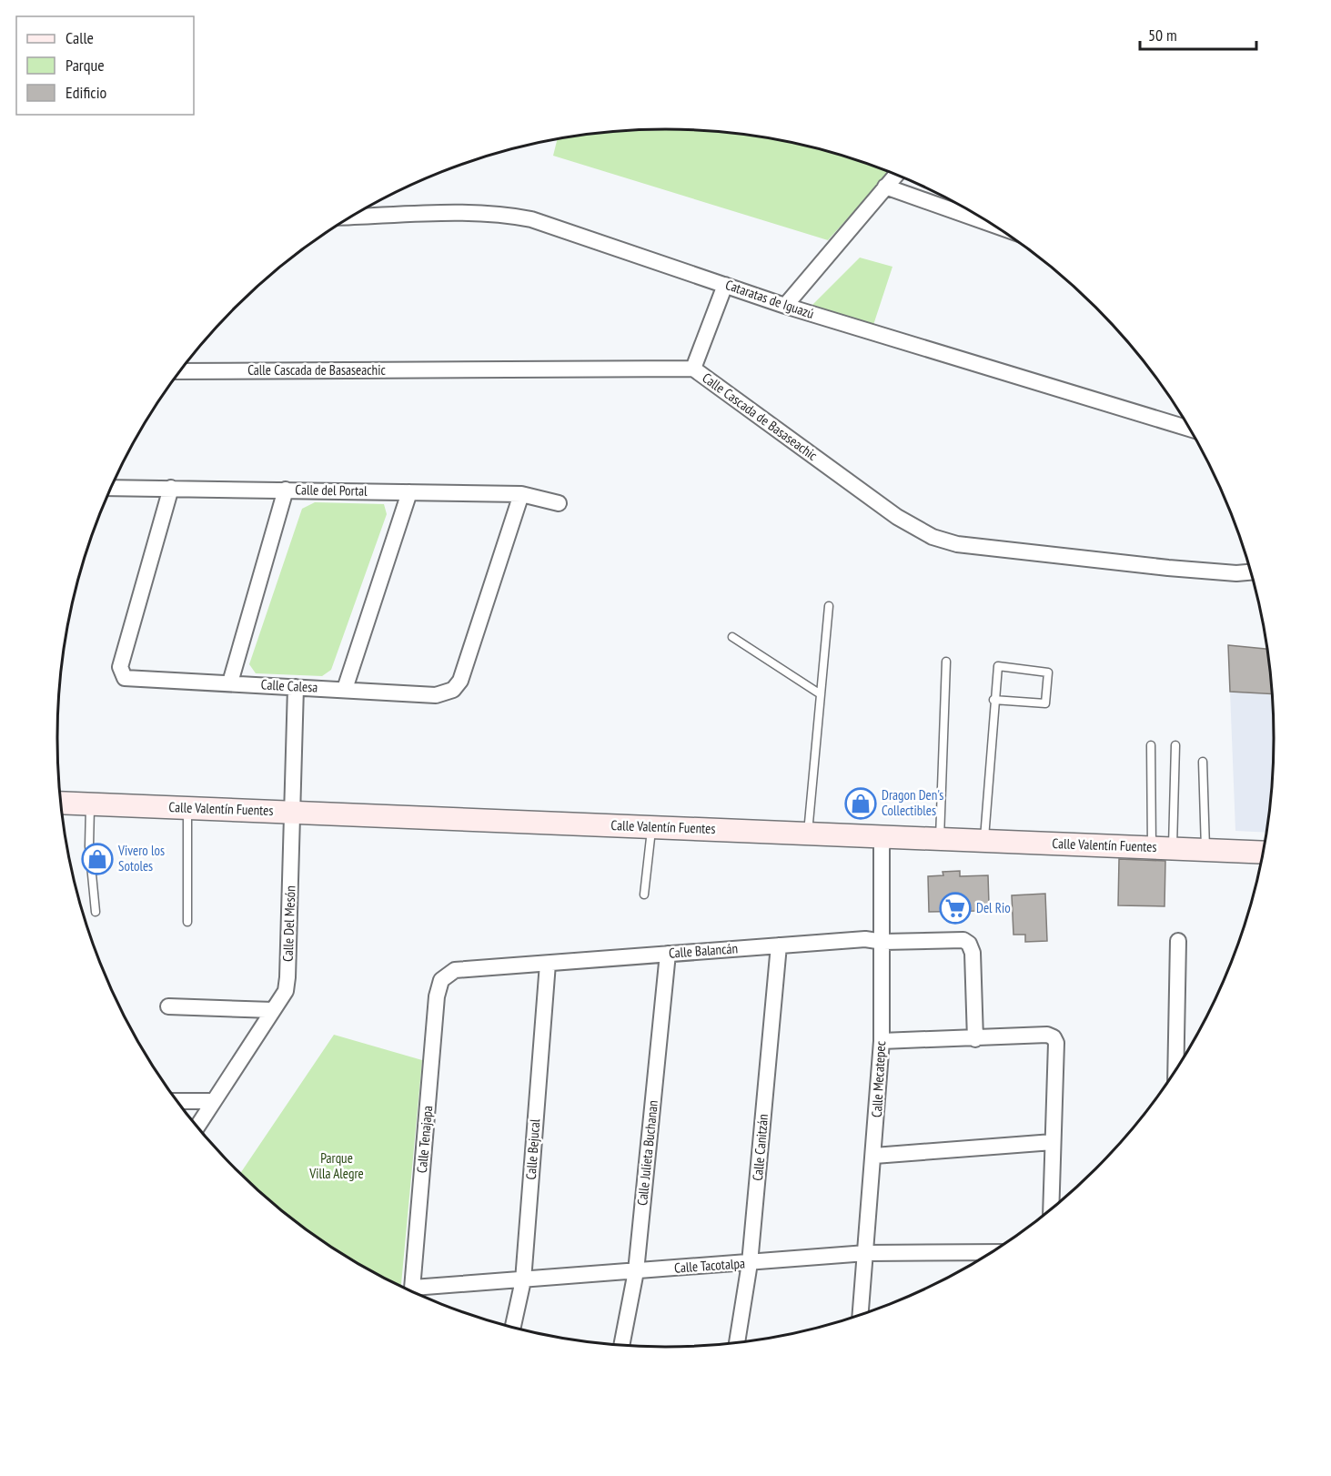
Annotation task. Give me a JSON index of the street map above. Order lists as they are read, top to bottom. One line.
{"streets":{"street":["Cataratas de Iguazú","Calle Cascada de Basaseachic","Calle del Portal","Calle Calesa","Calle Valentín Fuentes","Calle Del Mesón","Calle Balancán","Calle Mecatepec","Calle Tenajapa","Calle Canitzán","Calle Bejucal","Calle Julieta Buchanan","Calle Tacotalpa"]},"crossings":[["Calle del Portal","Calle Calesa"],["Calle Calesa","Calle Del Mesón"],["Calle Valentín Fuentes","Calle Del Mesón"],["Calle Valentín Fuentes","Calle Mecatepec"],["Calle Balancán","Calle Mecatepec"],["Calle Balancán","Calle Tenajapa"],["Calle Balancán","Calle Canitzán"],["Calle Balancán","Calle Bejucal"],["Calle Balancán","Calle Julieta Buchanan"],["Calle Mecatepec","Calle Tacotalpa"],["Calle Canitzán","Calle Tacotalpa"],["Calle Bejucal","Calle Tacotalpa"],["Calle Julieta Buchanan","Calle Tacotalpa"]],"parks":["Parque Villa Alegre"],"places":{"shop":["Dragon Den's Collectibles","Vivero los Sotoles"],"supermarket":["Del Rio"]},"legend":["Calle","Parque","Edificio"],"scale_bar":"50 m"}
